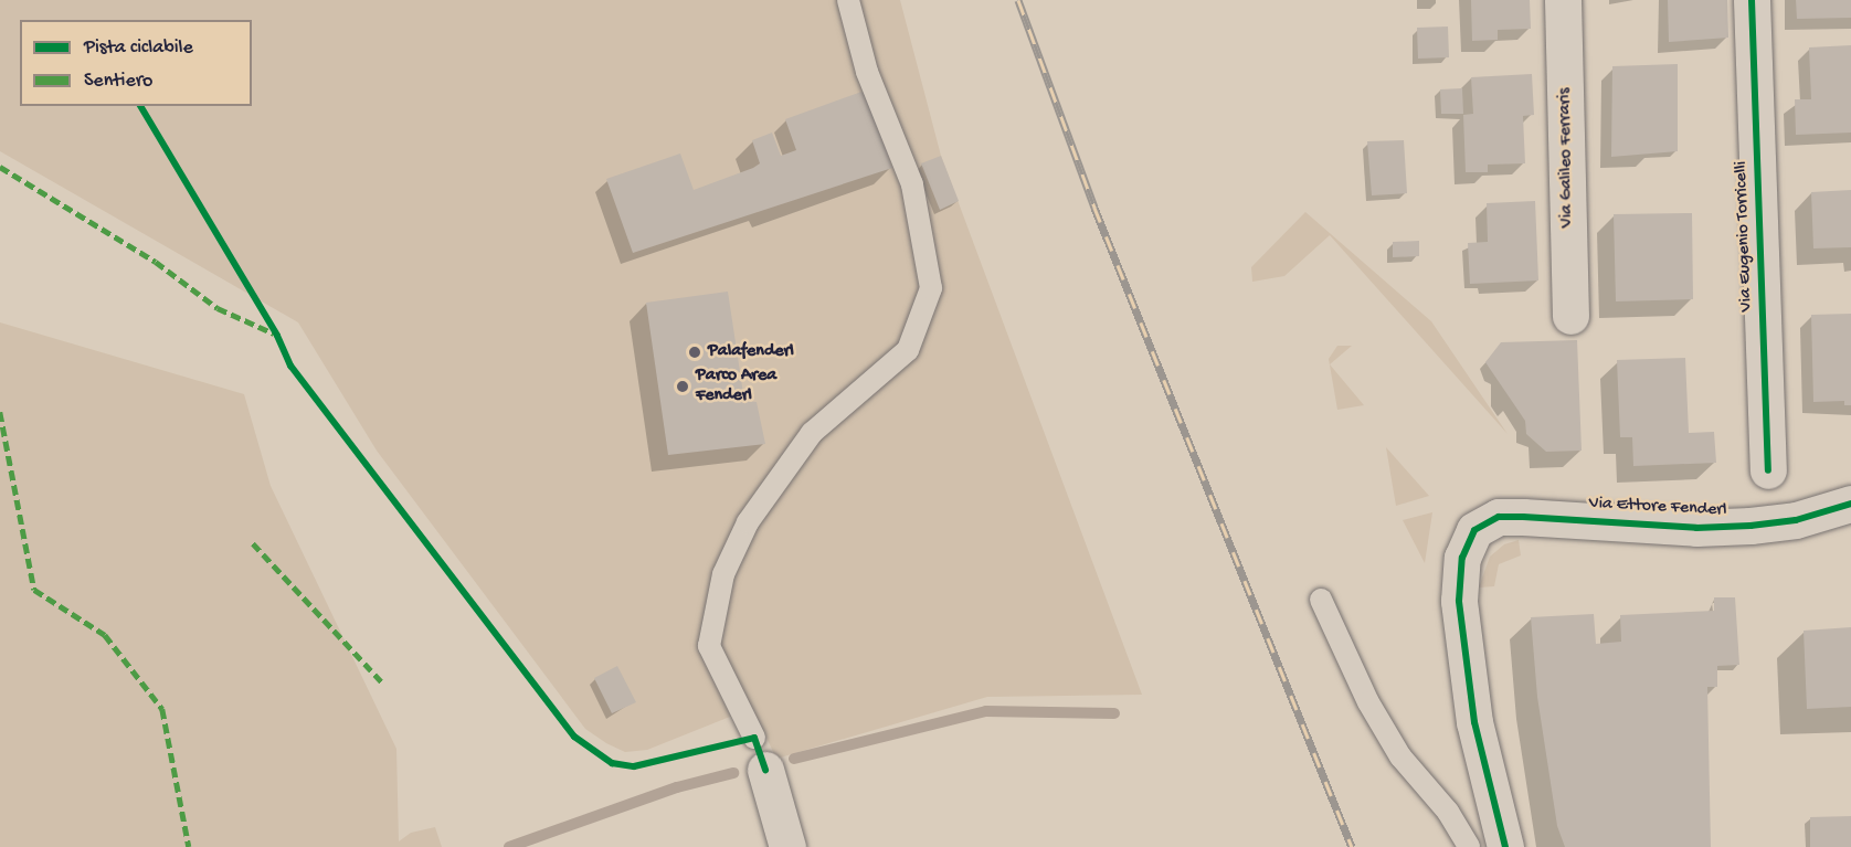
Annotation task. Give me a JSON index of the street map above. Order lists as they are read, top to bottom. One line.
{"streets":{"street":["Via Galileo Ferraris","Via Eugenio Torricelli","Via Ettore Fenderl"]},"places":["Palafenderl","Parco Area Fenderl"],"legend":["Pista ciclabile","Sentiero"]}
